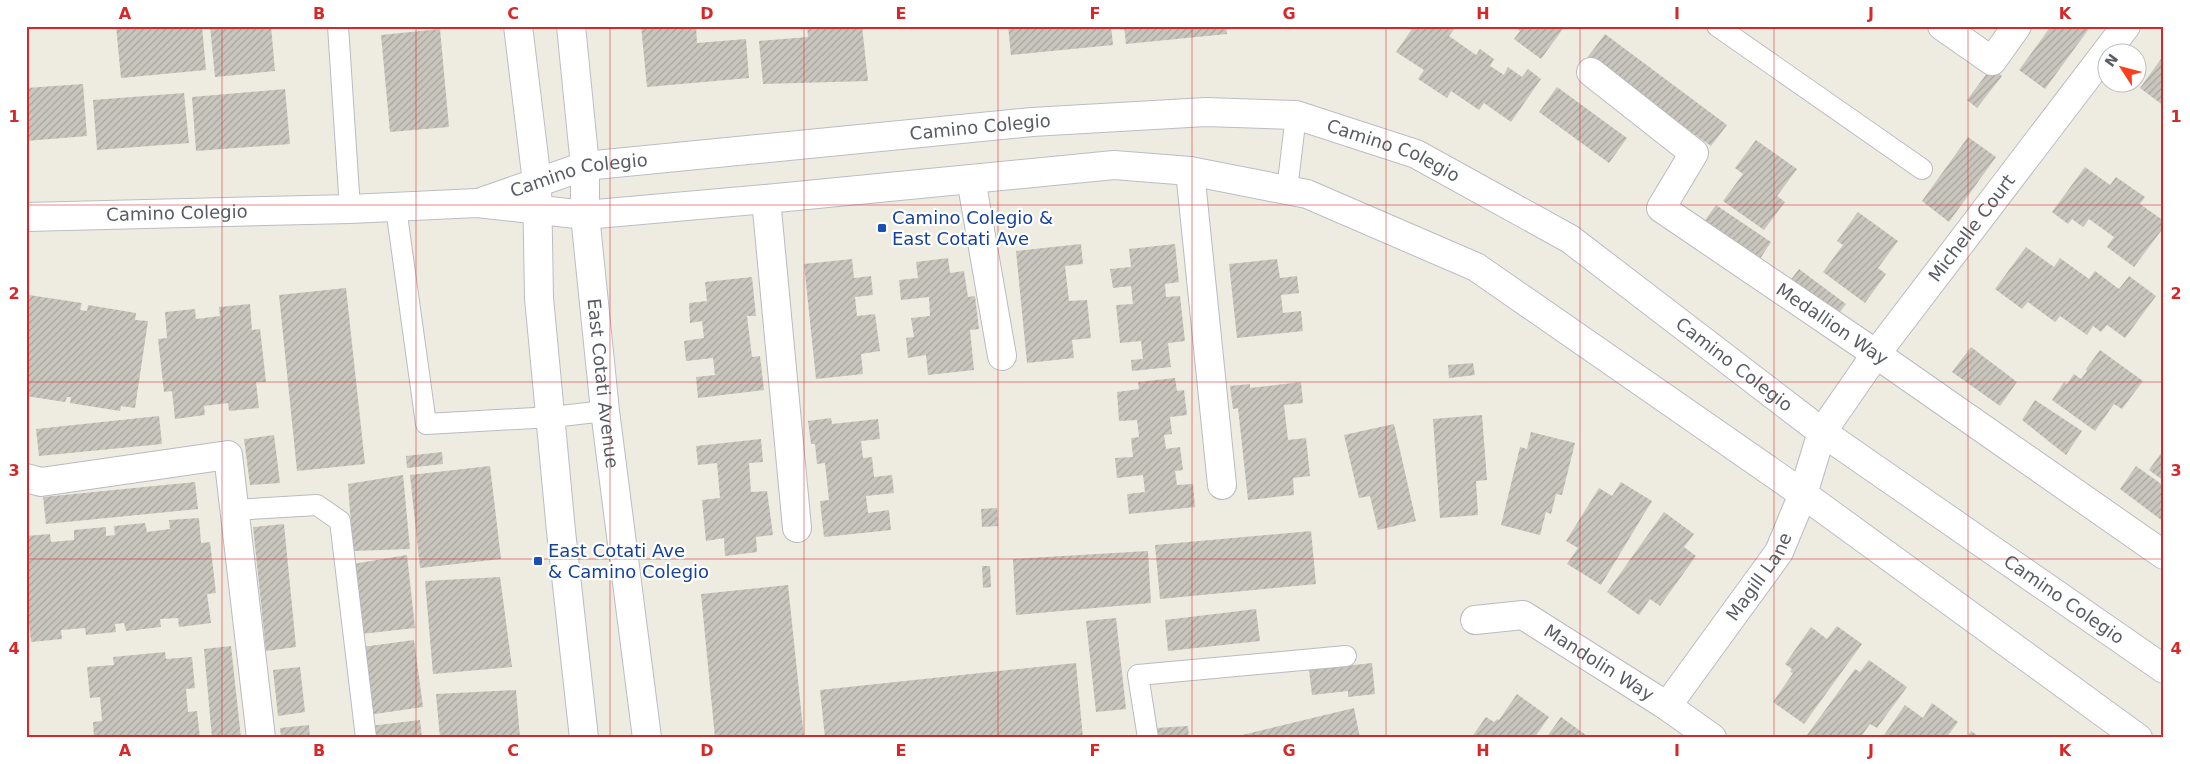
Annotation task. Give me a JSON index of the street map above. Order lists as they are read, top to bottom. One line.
{"streets":{"street":["Camino Colegio","Michelle Court","Medallion Way","East Cotati Avenue","Magill Lane","Mandolin Way"]},"crossings":[["Camino Colegio","Michelle Court"],["Camino Colegio","East Cotati Avenue"],["Camino Colegio","Magill Lane"],["Michelle Court","Medallion Way"],["Michelle Court","Magill Lane"],["Magill Lane","Mandolin Way"]],"places":{"transit":["Camino Colegio & East Cotati Ave","East Cotati Ave & Camino Colegio"]},"north":"top left","grid":{"columns":["A","B","C","D","E","F","G","H","I","J","K"],"rows":["1","2","3","4"]}}
